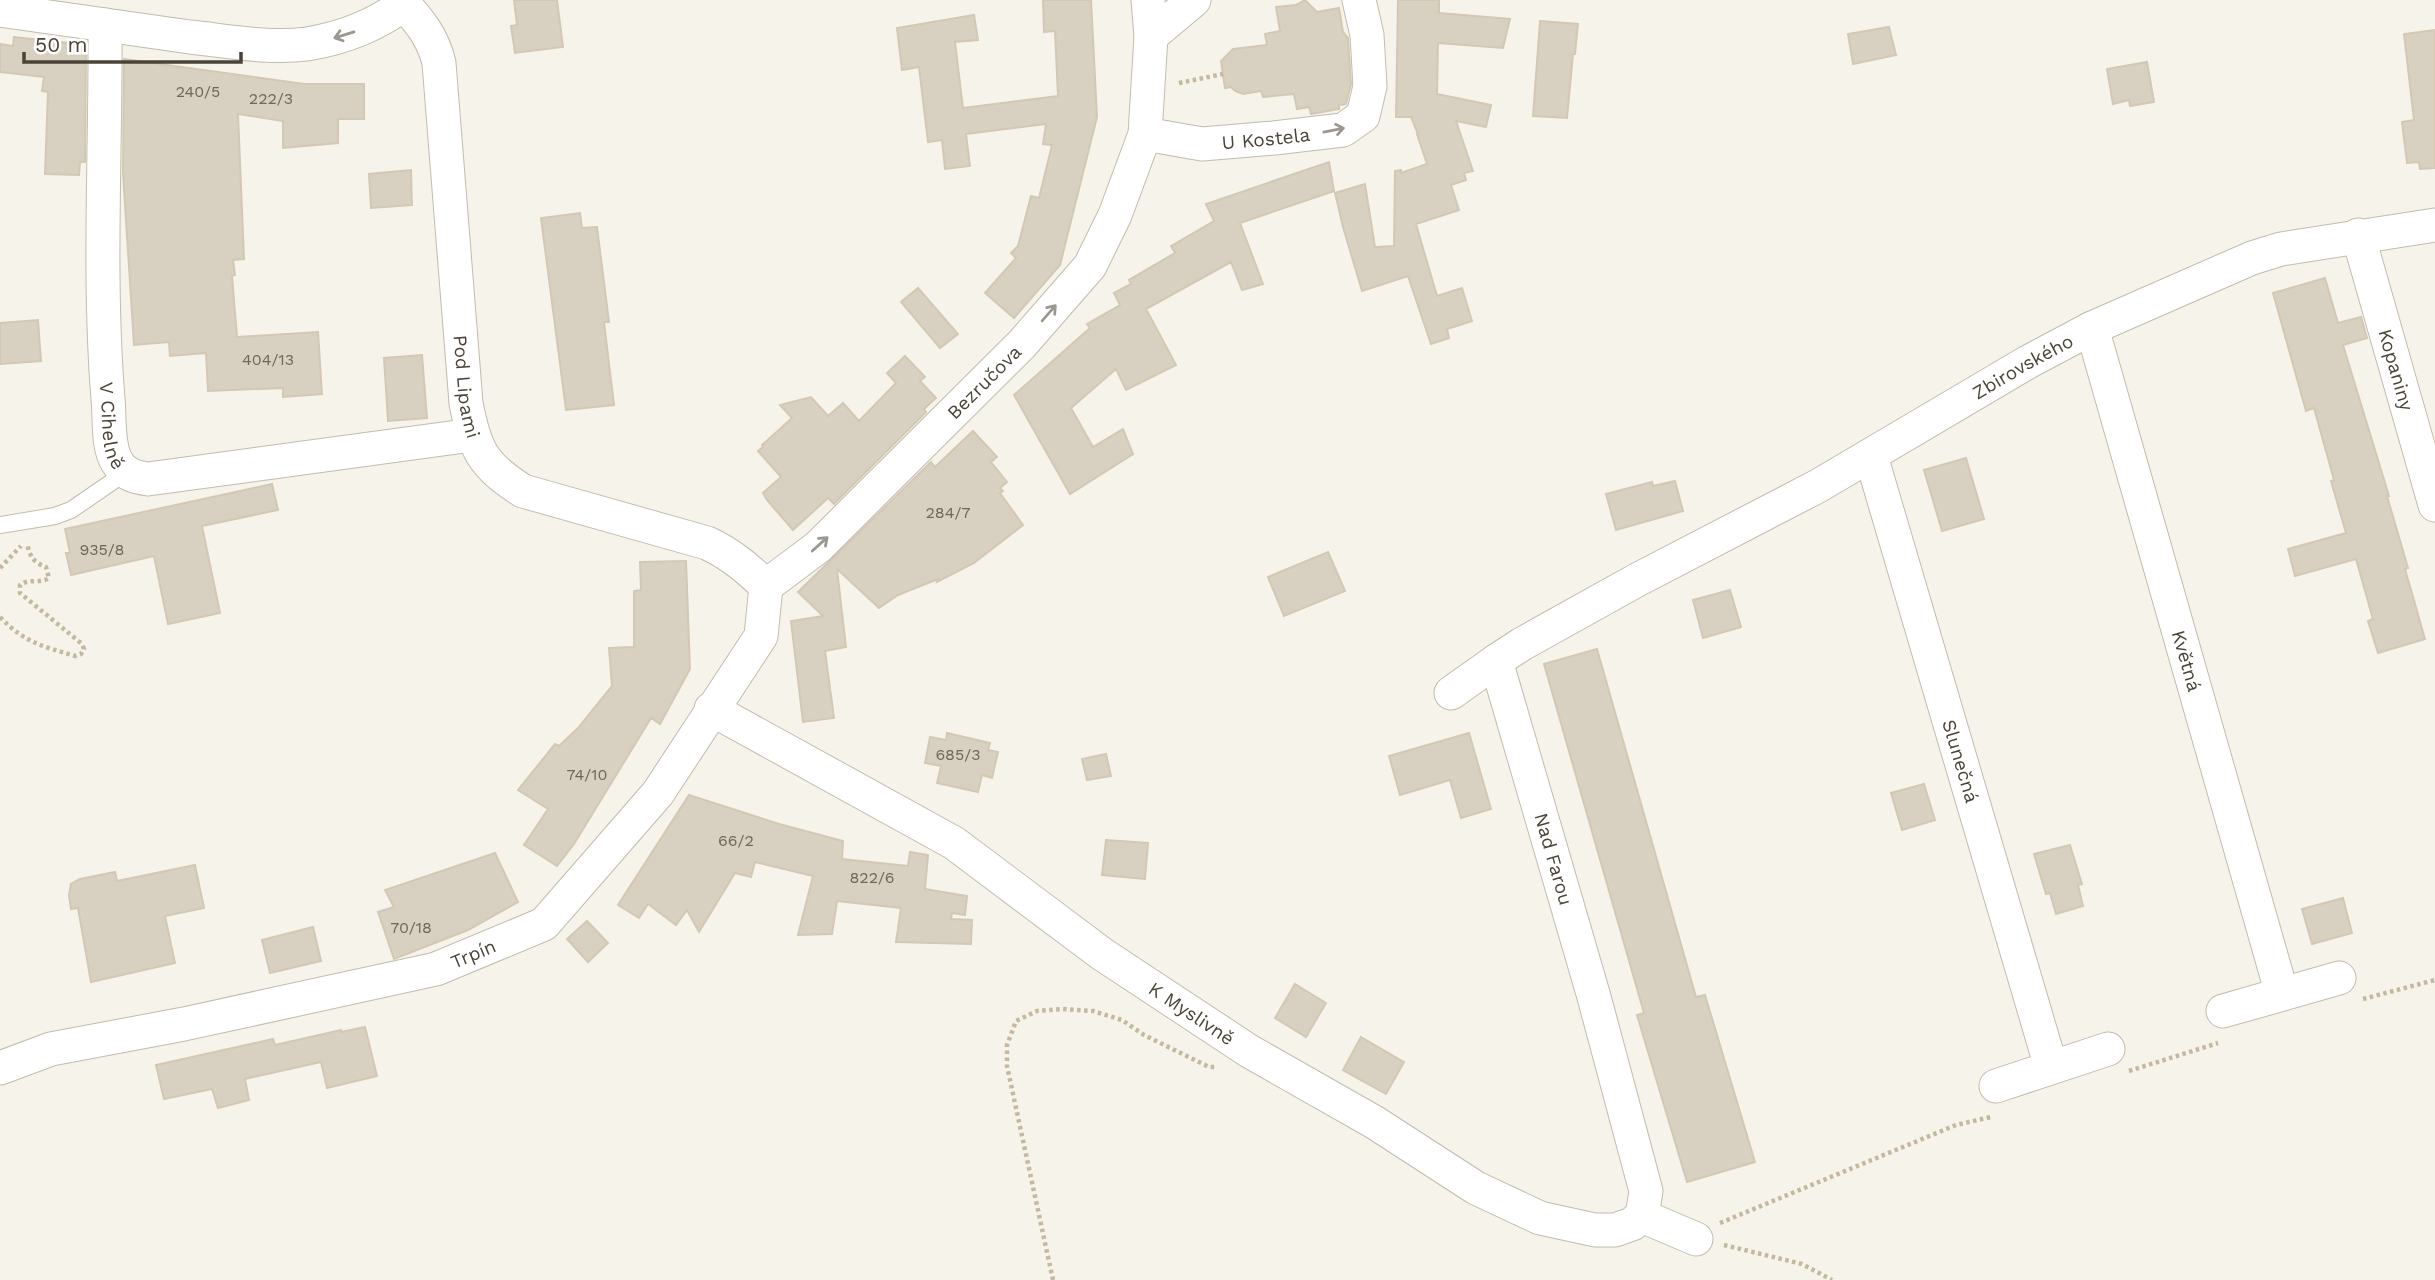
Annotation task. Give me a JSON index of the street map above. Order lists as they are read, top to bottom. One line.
{"streets":{"street":["U Kostela","Zbirovského","Kopaniny","Bezručova","Pod Lipami","V Cihelně","Květná","Slunečná","Nad Farou","Trpín","K Myslivně"]},"crossings":[["U Kostela","Bezručova"],["Zbirovského","Kopaniny"],["Zbirovského","Květná"],["Zbirovského","Slunečná"],["Zbirovského","Nad Farou"],["Bezručova","Pod Lipami"],["Bezručova","Trpín"],["Pod Lipami","V Cihelně"],["Pod Lipami","Trpín"],["Nad Farou","K Myslivně"],["Trpín","K Myslivně"]],"one_way":["Bezručova"],"house_numbers":["240/5","222/3","404/13","284/7","935/8","685/3","74/10","66/2","822/6","70/18"],"scale_bar":"50 m"}
